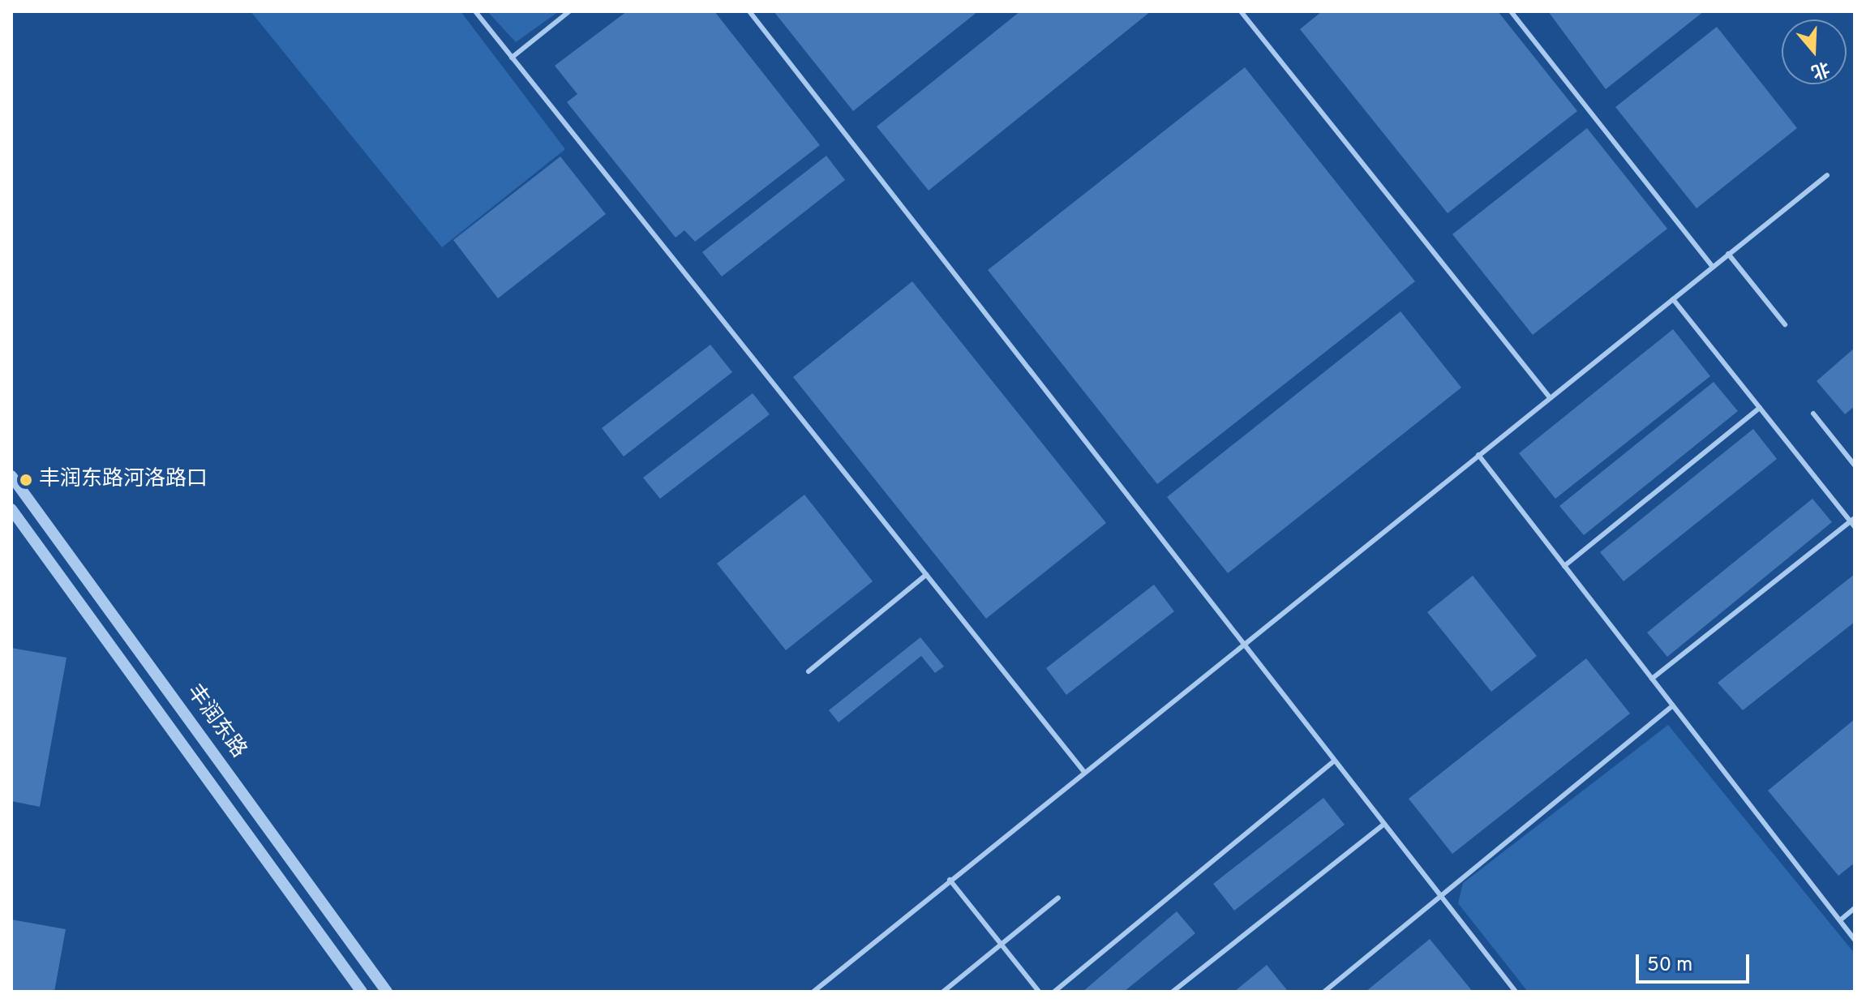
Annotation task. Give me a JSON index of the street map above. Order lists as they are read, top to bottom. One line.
{"streets":{"street":["丰润东路"]},"places":["丰润东路河洛路口"],"scale_bar":"50 m","north":"bottom"}
